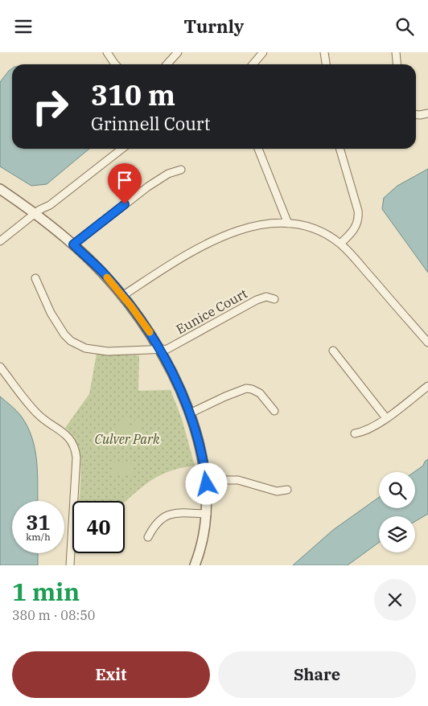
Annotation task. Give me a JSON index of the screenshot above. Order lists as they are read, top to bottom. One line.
{"streets":{"street":["Eunice Court"]},"parks":["Culver Park"],"page":{"header":"Turnly","turn":["310 m","Grinnell Court"],"speed":"31 km/h","limit":"40","heading":["1 min","380 m · 08:50"],"buttons":["Exit","Share"]}}
